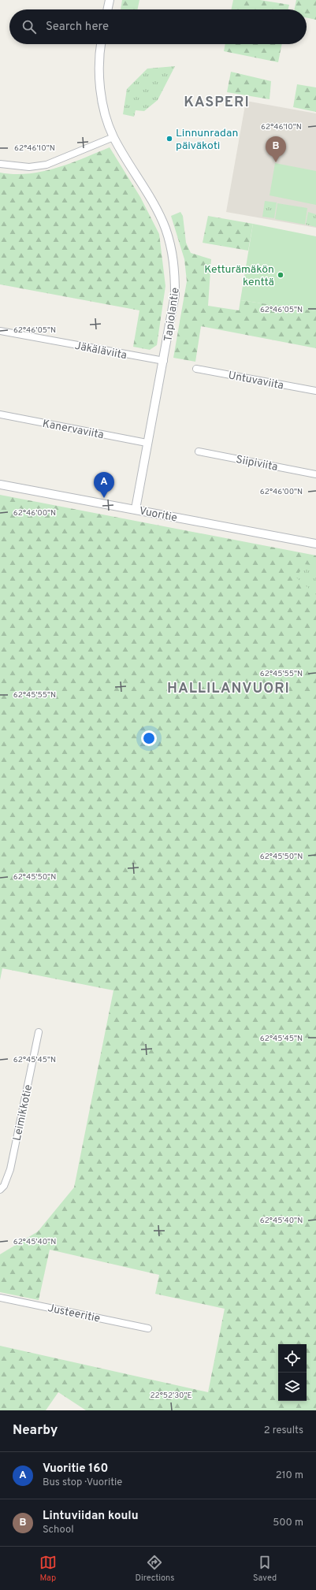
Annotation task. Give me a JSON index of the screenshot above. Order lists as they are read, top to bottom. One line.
{"streets":{"street":["Tapiolantie","Jäkäläviita","Untuvaviita","Kanervaviita","Siipiviita","Vuoritie","Leimikkotie","Justeeritie"]},"crossings":[["Tapiolantie","Jäkäläviita"],["Tapiolantie","Kanervaviita"],["Tapiolantie","Vuoritie"]],"districts":["KASPERI","HALLILANVUORI"],"places":["Linnunradan päiväkoti","Ketturämäkön kenttä"],"page":{"search":"Search here","pins":["B","A"],"heading":["Nearby","2 results"],"list":[{"mark":"A","name":"Vuoritie 160","note":"Bus stop · Vuoritie","value":"210 m"},{"mark":"B","name":"Lintuviidan koulu","note":"School","value":"500 m"}],"nav":["Map","Directions","Saved"]},"coordinates":["62°46'10\"N","62°46'05\"N","62°46'00\"N","62°45'55\"N","62°45'50\"N","62°45'45\"N","62°45'40\"N","22°52'30\"E"]}
